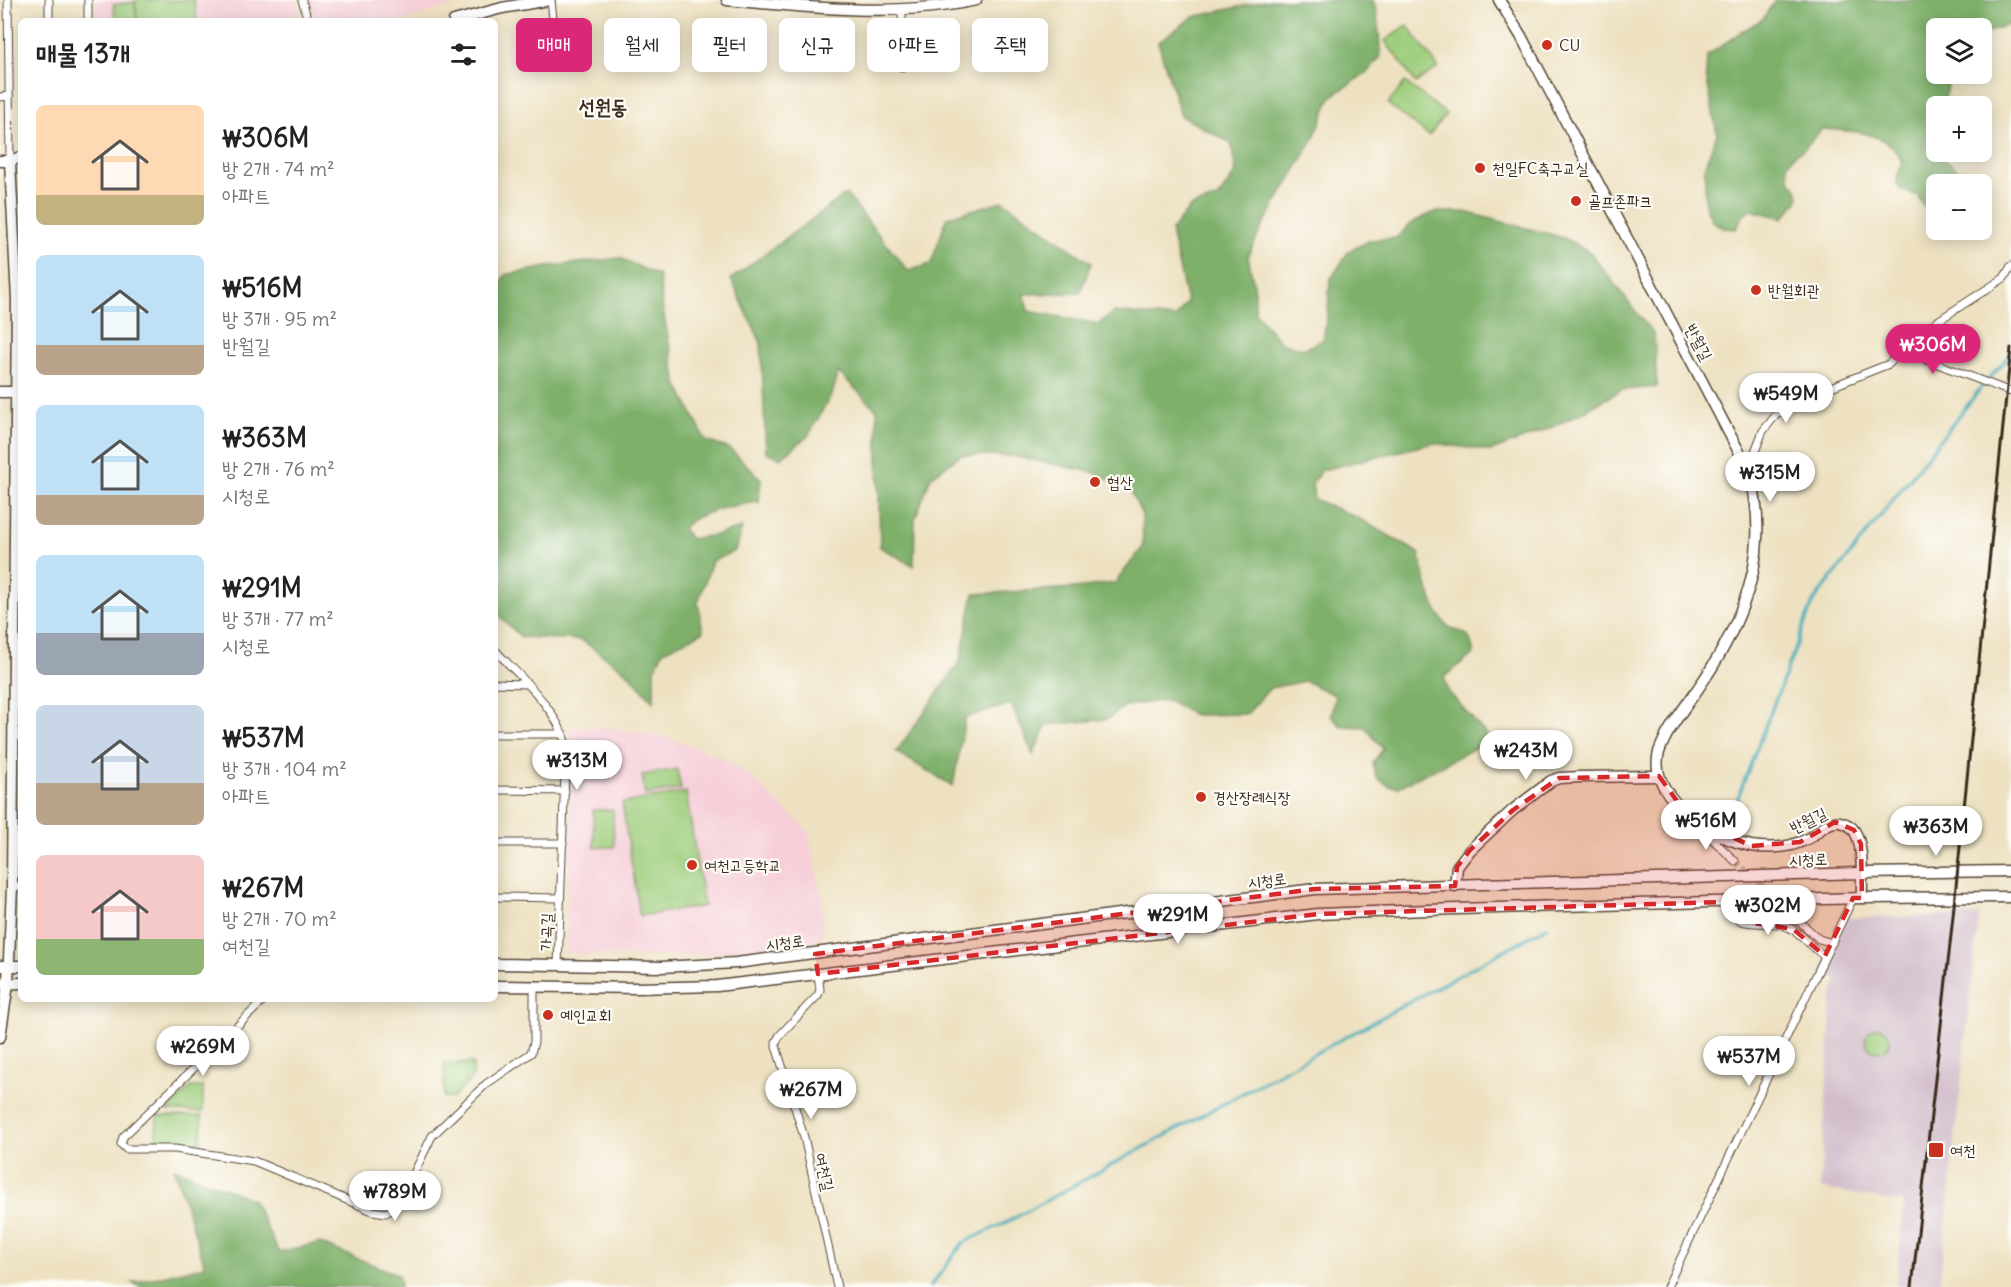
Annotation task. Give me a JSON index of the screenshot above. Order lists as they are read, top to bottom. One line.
{"streets":{"street":["반월길","시청로","가곡길","여천길"]},"crossings":[["반월길","시청로"],["시청로","가곡길"]],"districts":["선원동"],"places":{"other":["CU","천일FC축구교실","골프존파크","반월회관","협산","경산장례식장","여천고등학교","예인교회"],"transit":["여천"]},"page":{"map_buttons":["+","−"],"chip":["매매","월세","필터","신규","아파트","주택"],"heading":"매물 13개","list":[{"name":"₩306M","note":"방 2개 · 74 m² · 아파트"},{"name":"₩516M","note":"방 3개 · 95 m² · 반월길"},{"name":"₩363M","note":"방 2개 · 76 m² · 시청로"},{"name":"₩291M","note":"방 3개 · 77 m² · 시청로"},{"name":"₩537M","note":"방 3개 · 104 m² · 아파트"},{"name":"₩267M","note":"방 2개 · 70 m² · 여천길"}],"price":["₩306M","₩549M","₩315M","₩243M","₩313M","₩516M","₩363M","₩302M","₩291M","₩269M","₩537M","₩267M","₩789M"]}}
